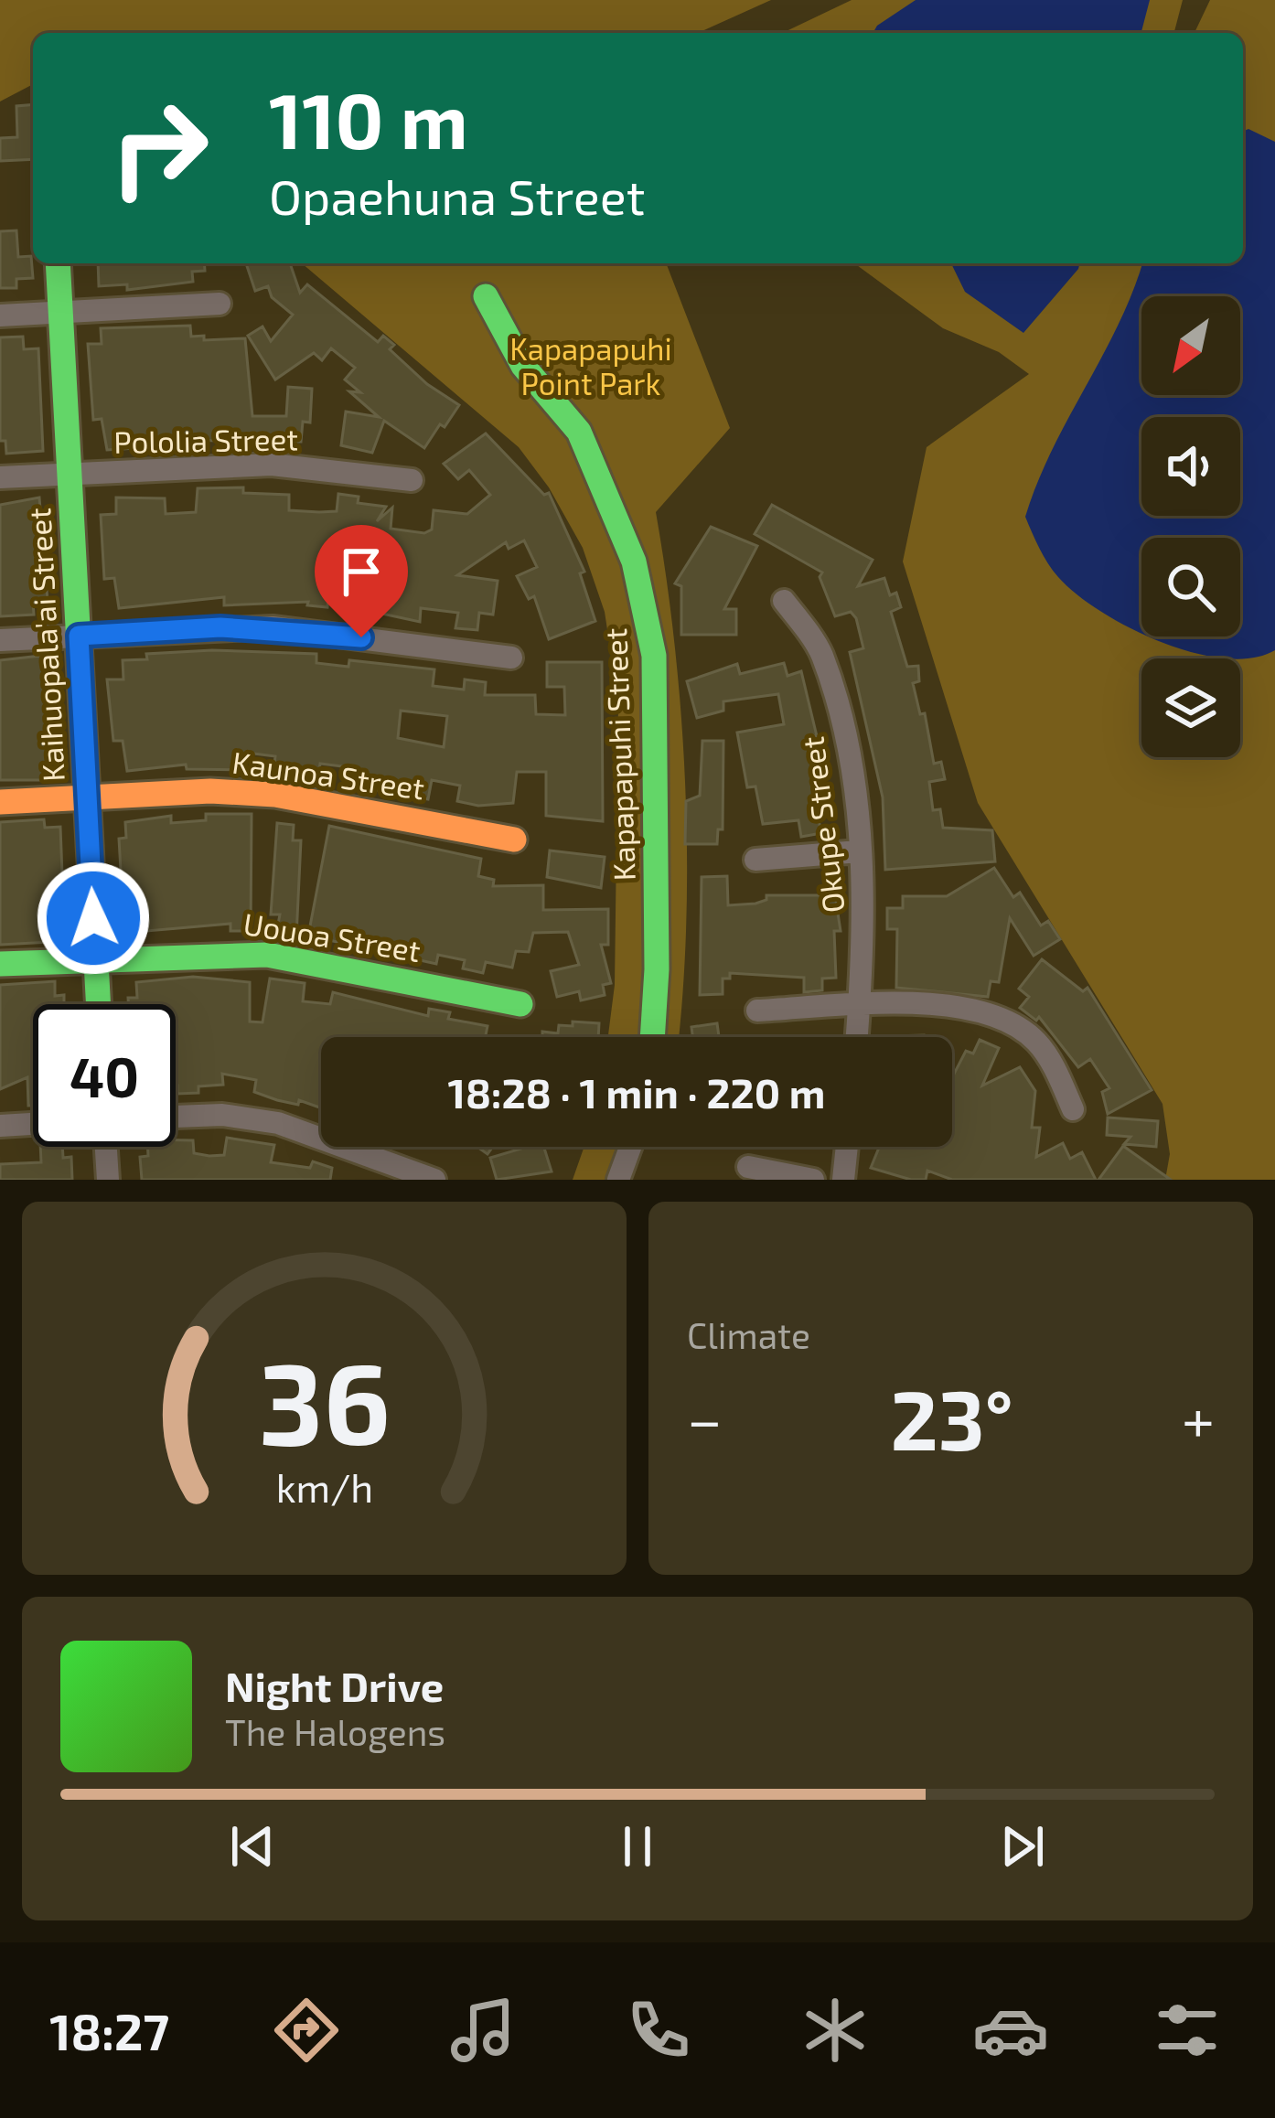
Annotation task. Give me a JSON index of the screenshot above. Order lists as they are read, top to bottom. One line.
{"streets":{"street":["Pololia Street","Kaihuopala'ai Street","Kapapapuhi Street","Kaunoa Street","Okupe Street","Uouoa Street"]},"crossings":[["Pololia Street","Kaihuopala'ai Street"],["Kaihuopala'ai Street","Kaunoa Street"],["Kaihuopala'ai Street","Uouoa Street"]],"parks":["Kapapapuhi Point Park"],"north":"bottom left","page":{"turn":["110 m","Opaehuna Street"],"limit":"40","trip":"18:28 · 1 min · 220 m","tile":"Climate","heat":["−","23°","+"],"song":["Night Drive","The Halogens"],"tabs":"18:27","gauge":["36","km/h"]}}
